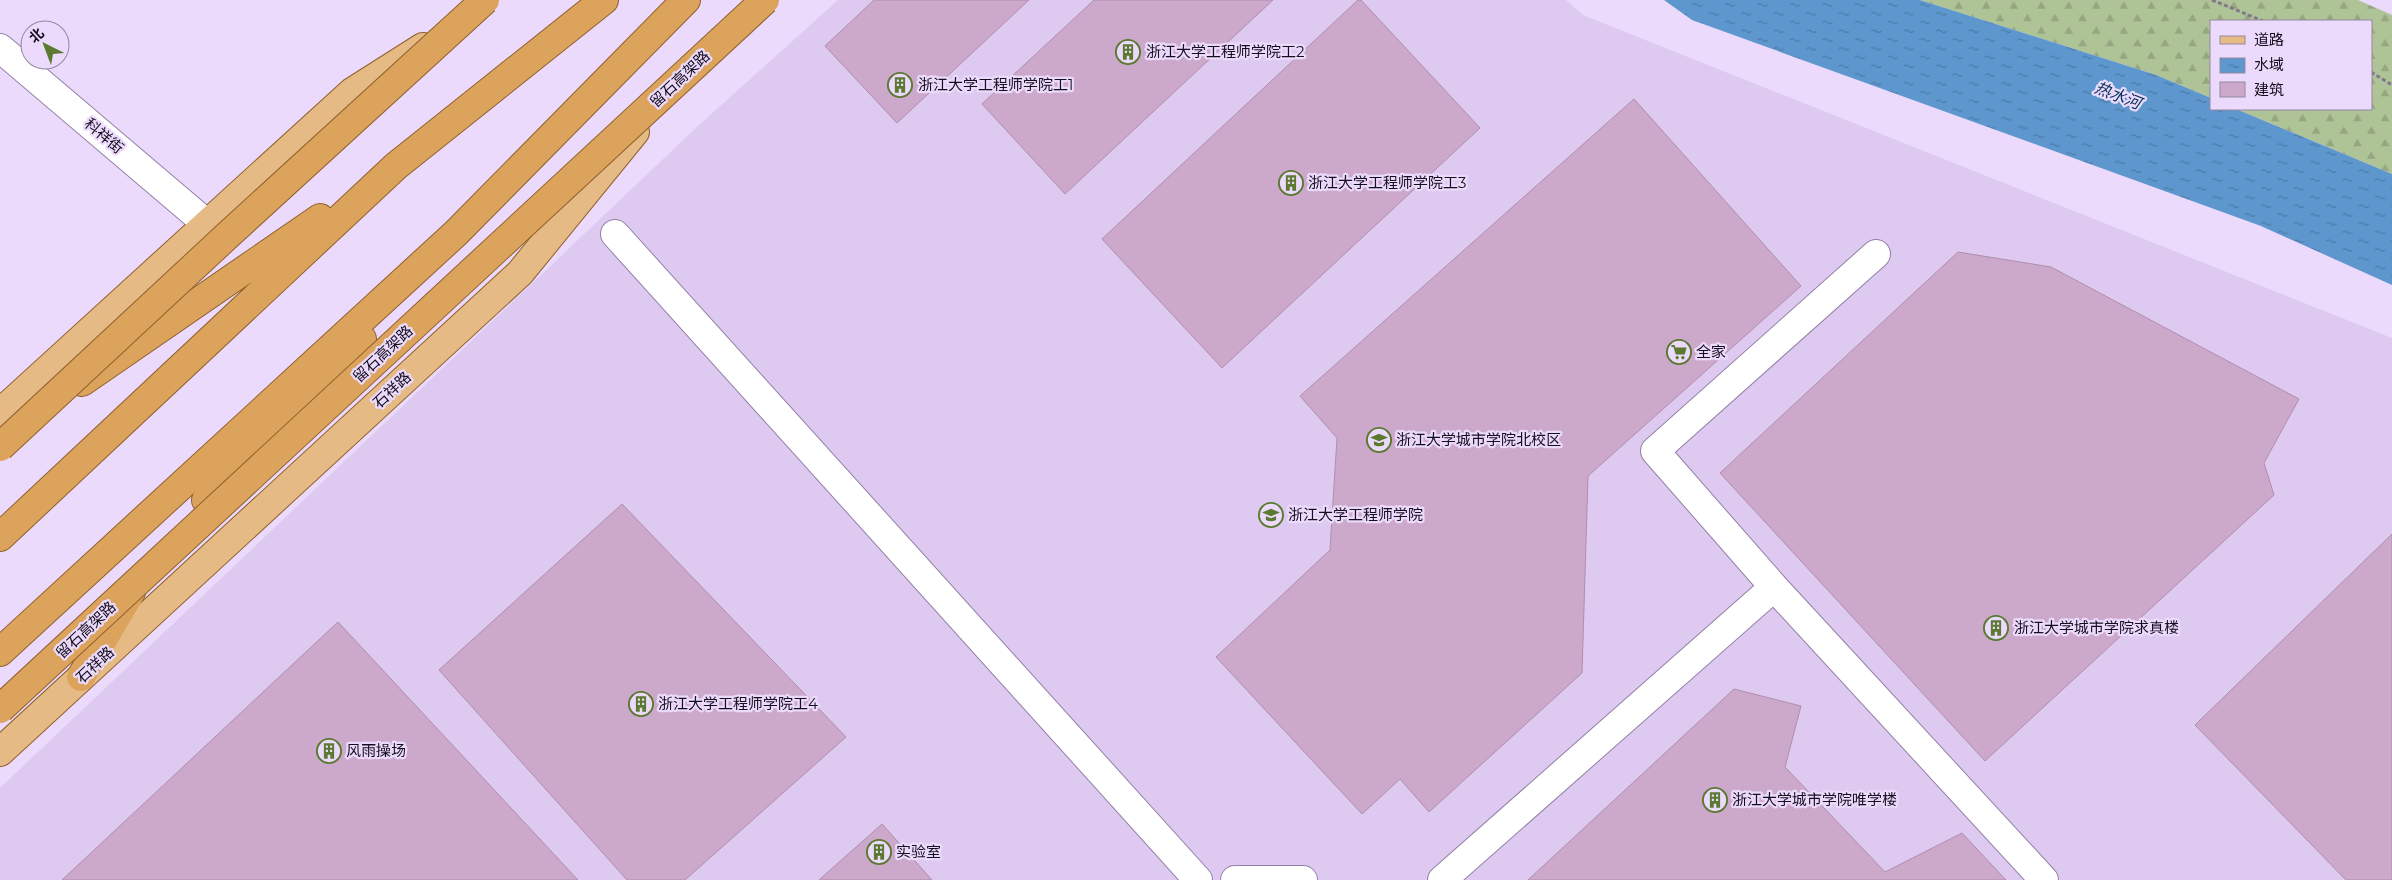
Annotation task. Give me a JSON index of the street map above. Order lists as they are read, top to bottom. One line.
{"streets":{"highway":["留石高架路"],"main road":["石祥路"],"street":["科祥街"]},"water":["热水河"],"places":{"building":["浙江大学工程师学院工2","浙江大学工程师学院工1","浙江大学工程师学院工3","浙江大学城市学院求真楼","浙江大学工程师学院工4","风雨操场","浙江大学城市学院唯学楼","实验室"],"supermarket":["全家"],"school or university":["浙江大学城市学院北校区","浙江大学工程师学院"]},"legend":["道路","水域","建筑"],"north":"top left"}
